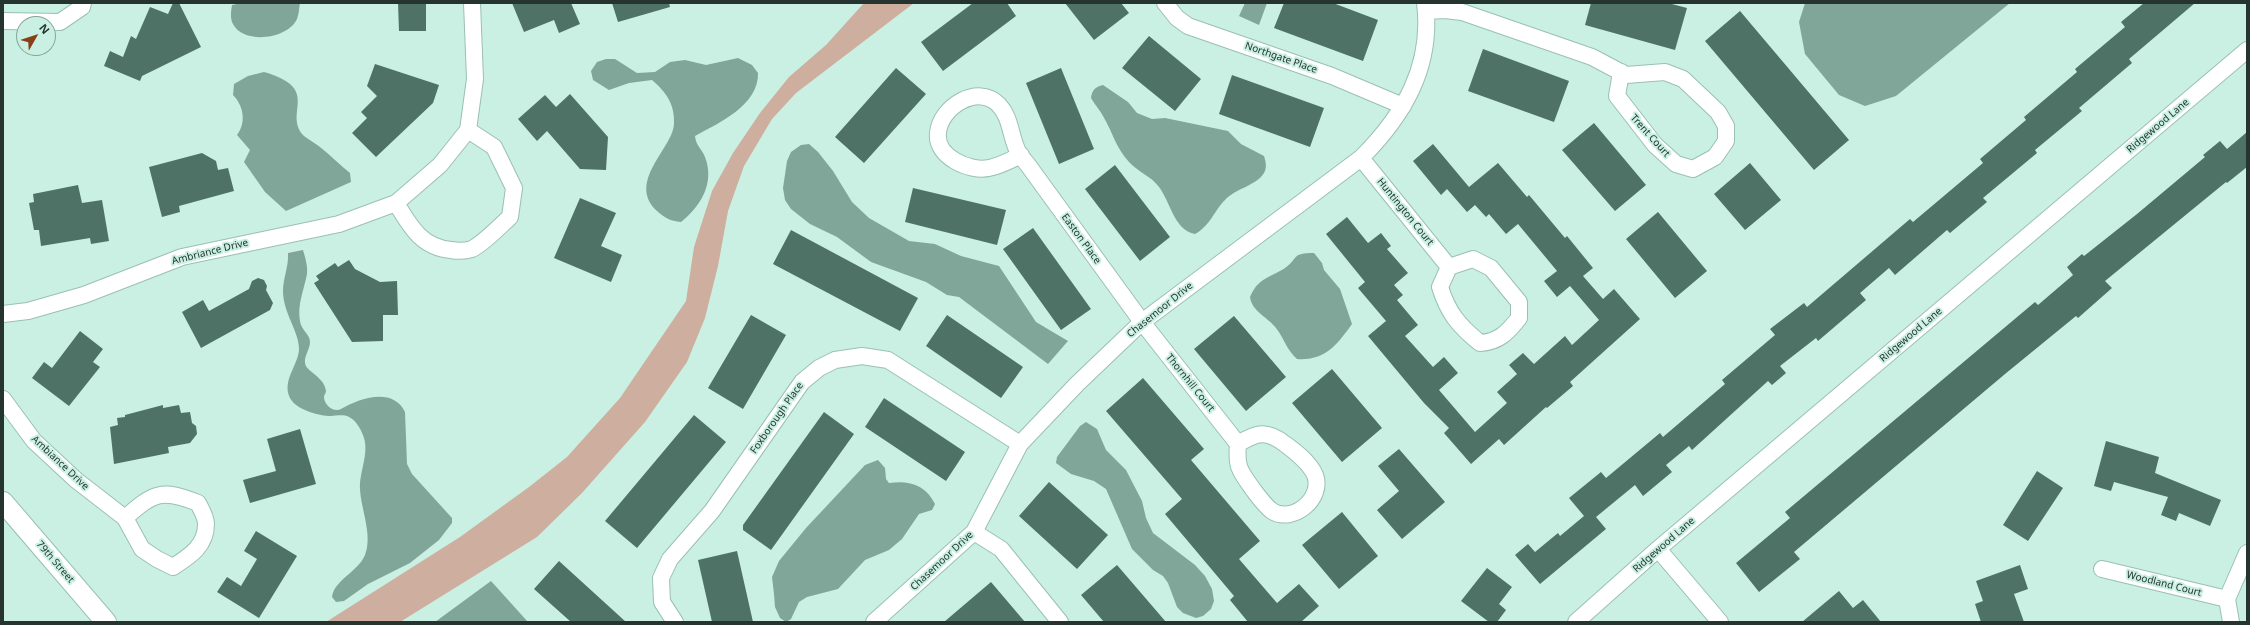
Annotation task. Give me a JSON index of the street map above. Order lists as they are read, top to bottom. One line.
{"streets":{"street":["Northgate Place","Ridgewood Lane","Trent Court","Huntington Court","Easton Place","Ambriance Drive","Chasemoor Drive","Thornhill Court","Foxborough Place","Ambiance Drive","79th Street","Woodland Court"]},"crossings":[["Northgate Place","Chasemoor Drive"],["Trent Court","Chasemoor Drive"],["Huntington Court","Chasemoor Drive"],["Easton Place","Chasemoor Drive"],["Easton Place","Thornhill Court"],["Chasemoor Drive","Thornhill Court"],["Chasemoor Drive","Foxborough Place"]],"north":"top right"}
